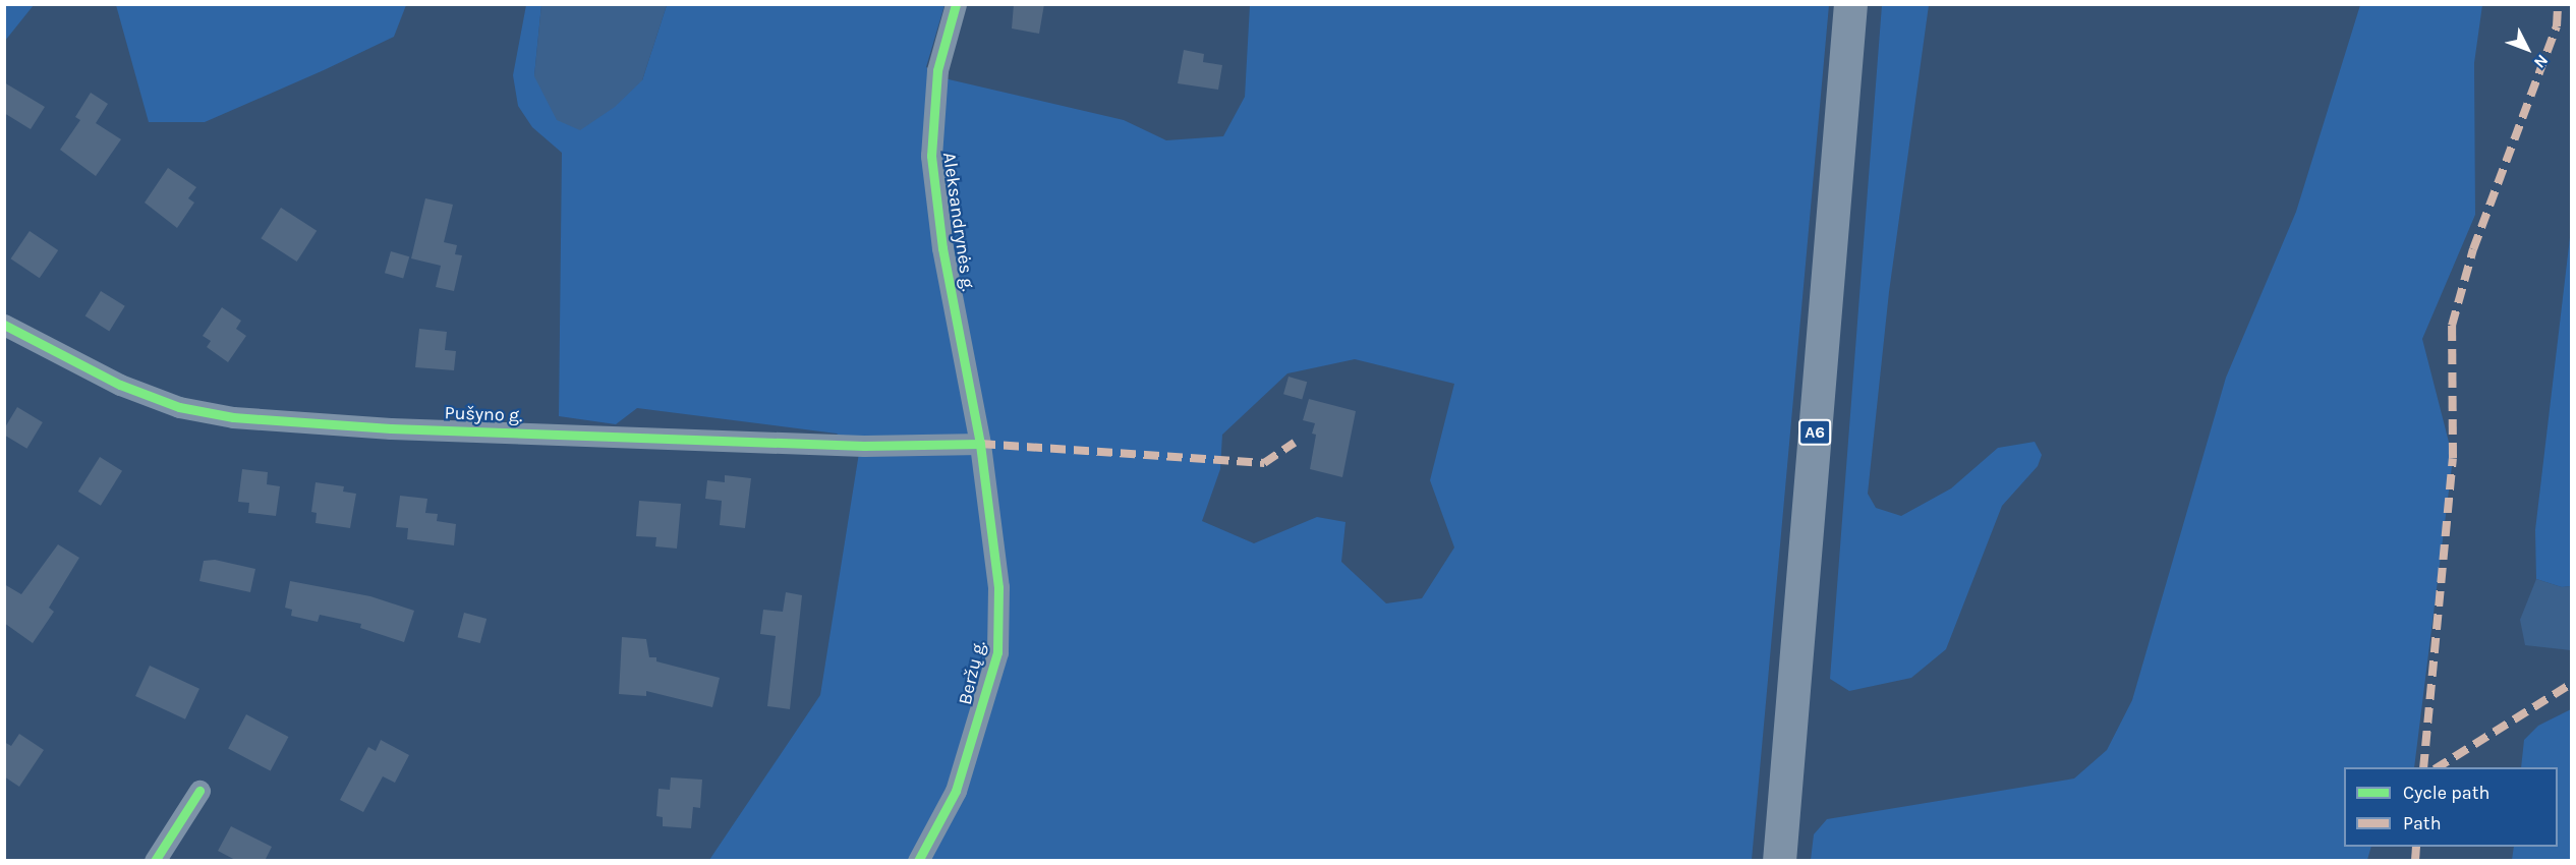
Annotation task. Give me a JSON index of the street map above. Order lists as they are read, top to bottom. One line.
{"streets":{"highway":["A6"],"street":["Aleksandrynės g.","Pušyno g.","Beržų g."]},"crossings":[["Aleksandrynės g.","Pušyno g."],["Aleksandrynės g.","Beržų g."],["Pušyno g.","Beržų g."]],"legend":["Cycle path","Path"],"north":"bottom right"}
